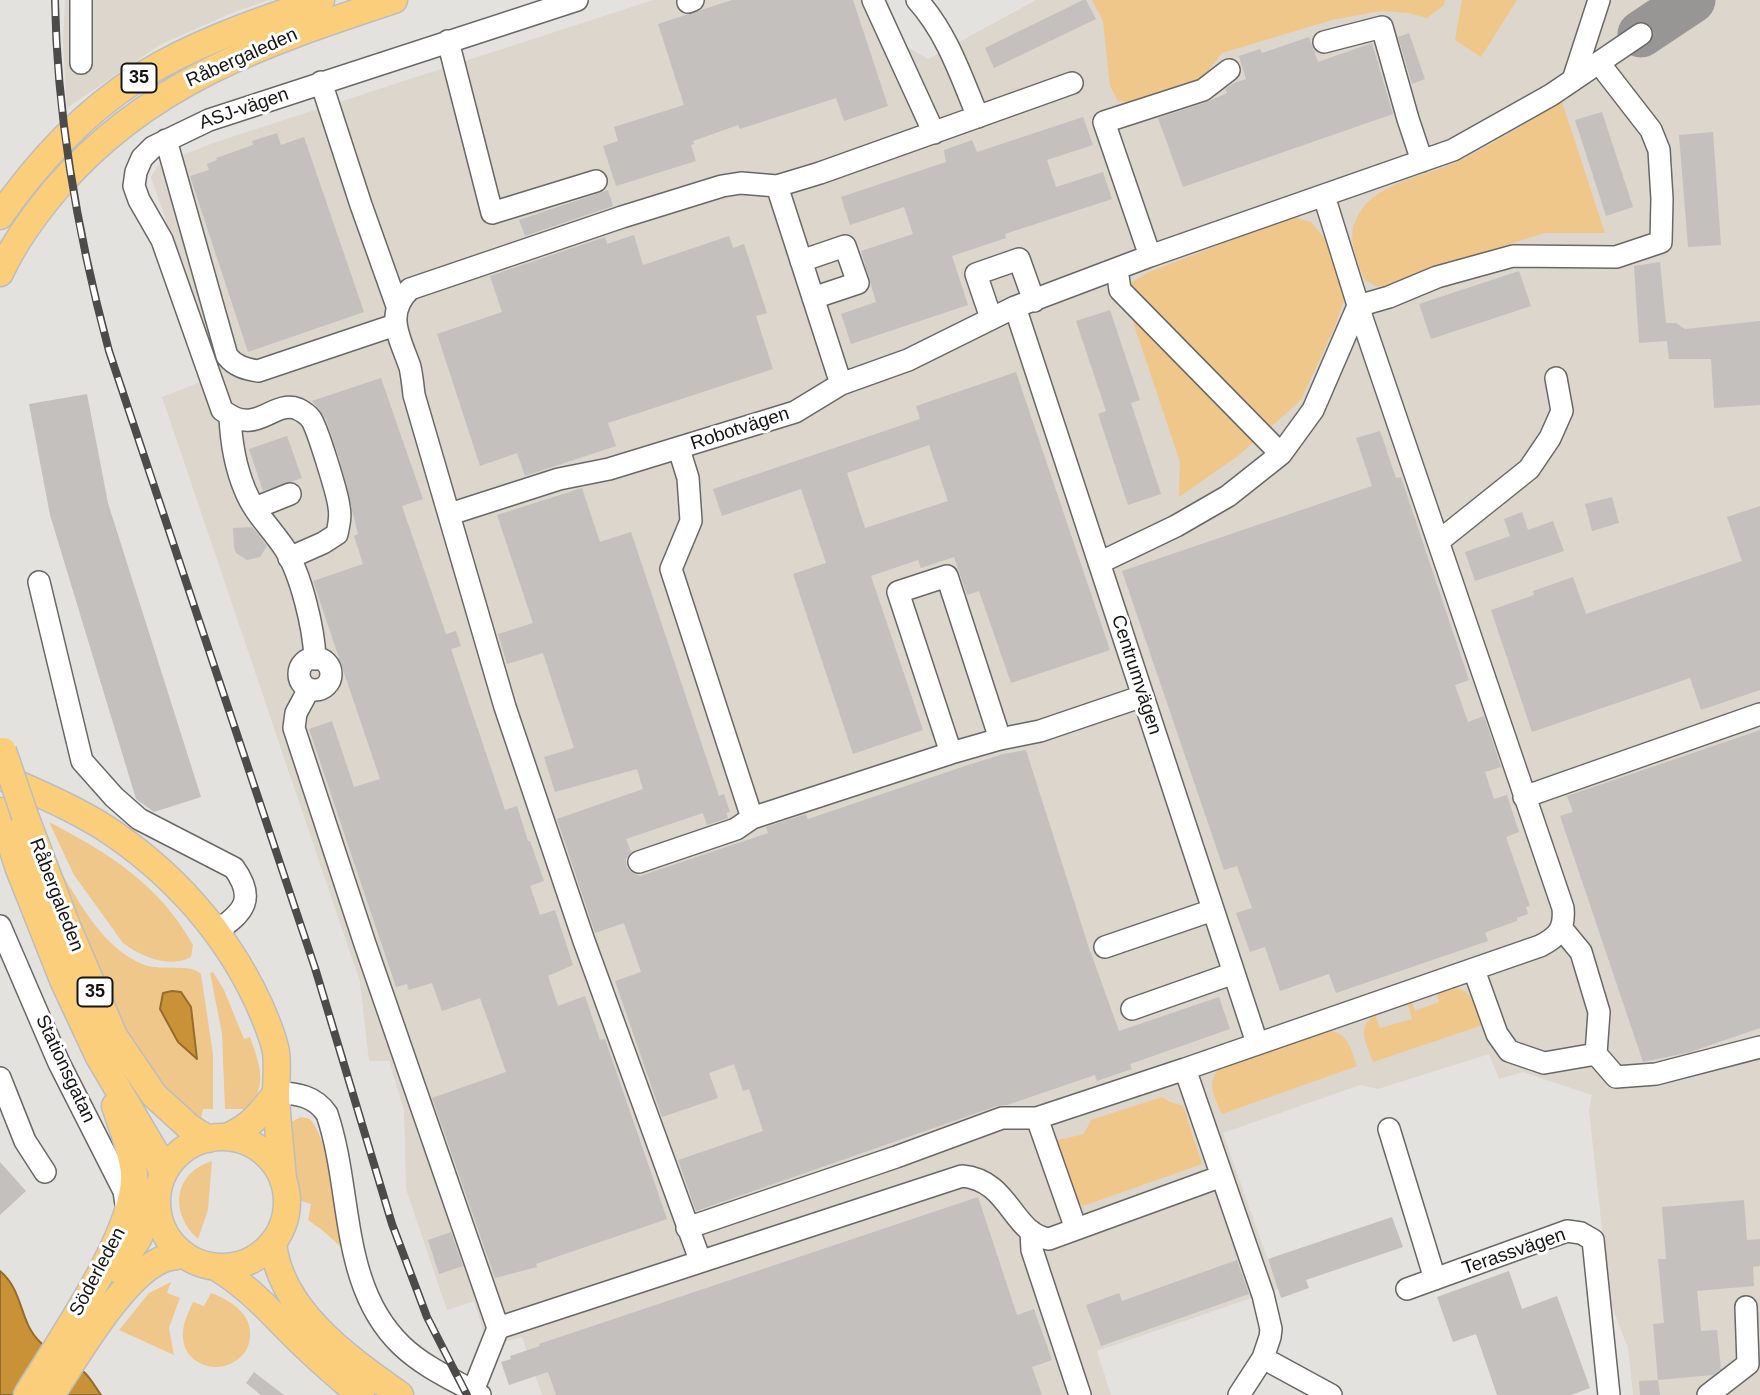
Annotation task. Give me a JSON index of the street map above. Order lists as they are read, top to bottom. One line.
{"streets":{"main road":["Råbergaleden","35","Söderleden"],"street":["ASJ-vägen","Robotvägen","Centrumvägen","Stationsgatan","Terassvägen"]},"crossings":[["Råbergaleden","35"],["Råbergaleden","Söderleden"],["35","Söderleden"],["Robotvägen","Centrumvägen"],["Stationsgatan","Söderleden"]]}
